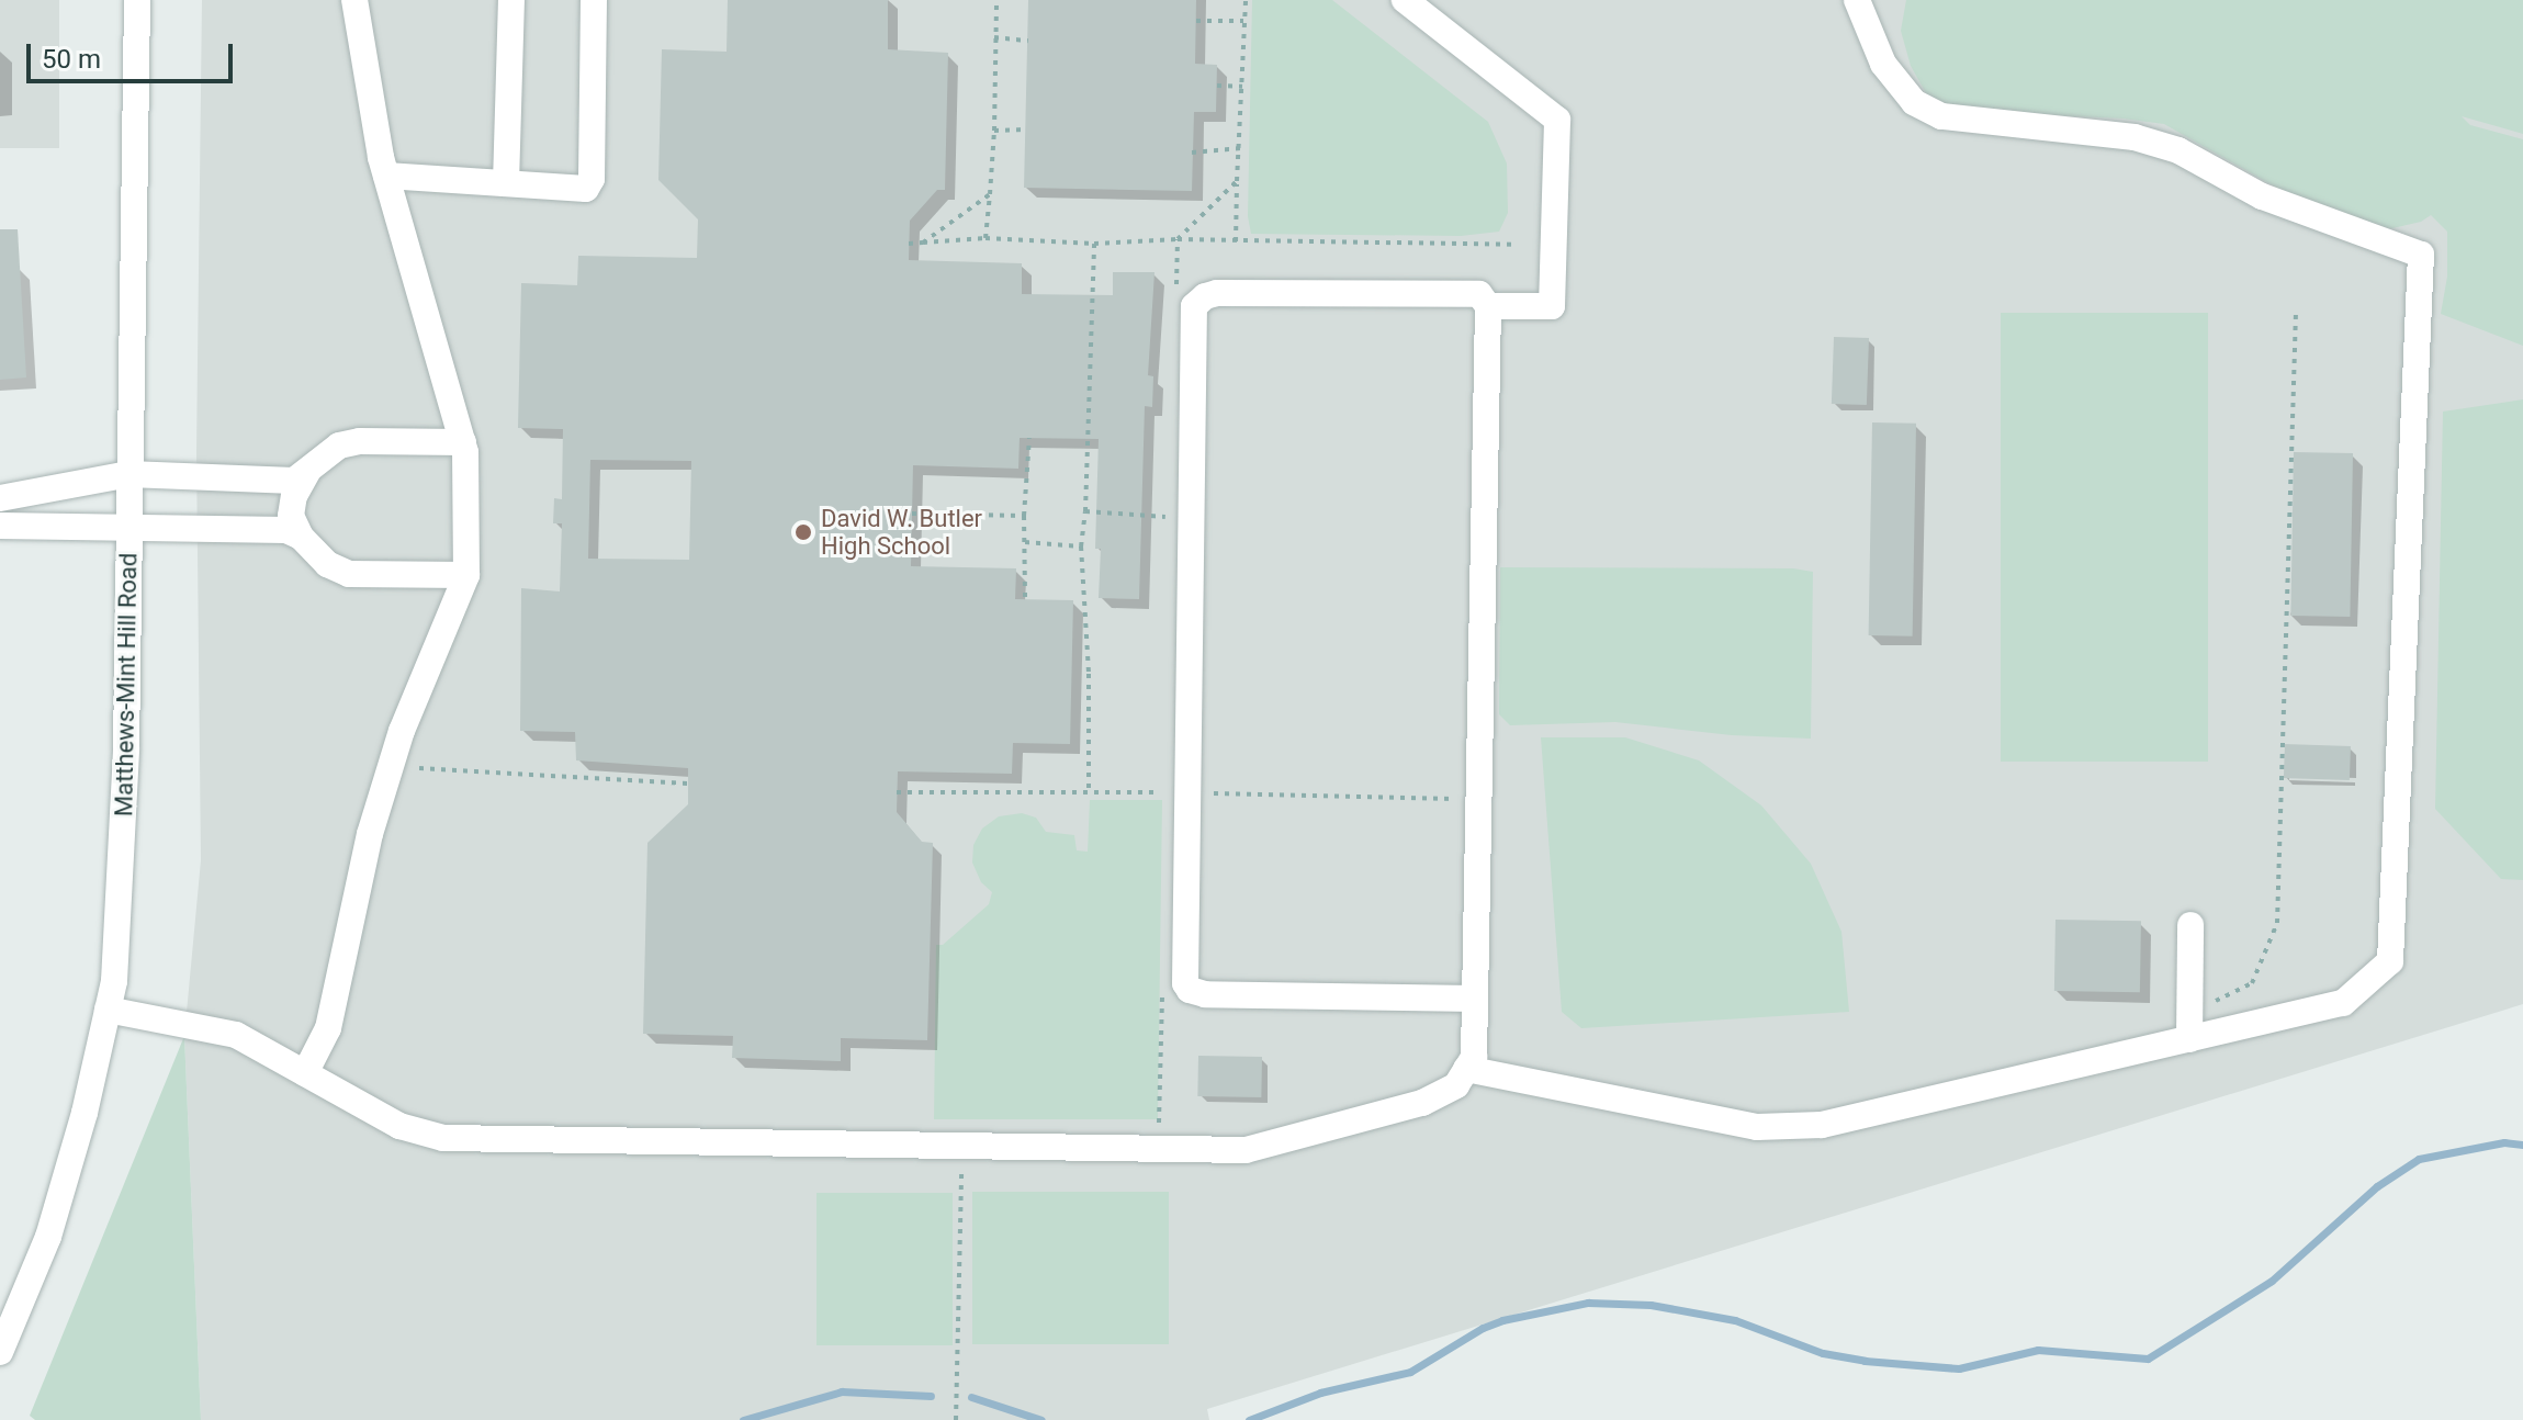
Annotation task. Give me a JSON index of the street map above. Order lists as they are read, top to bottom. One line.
{"streets":{"street":["Matthews-Mint Hill Road"]},"places":["David W. Butler High School"],"scale_bar":"50 m"}
